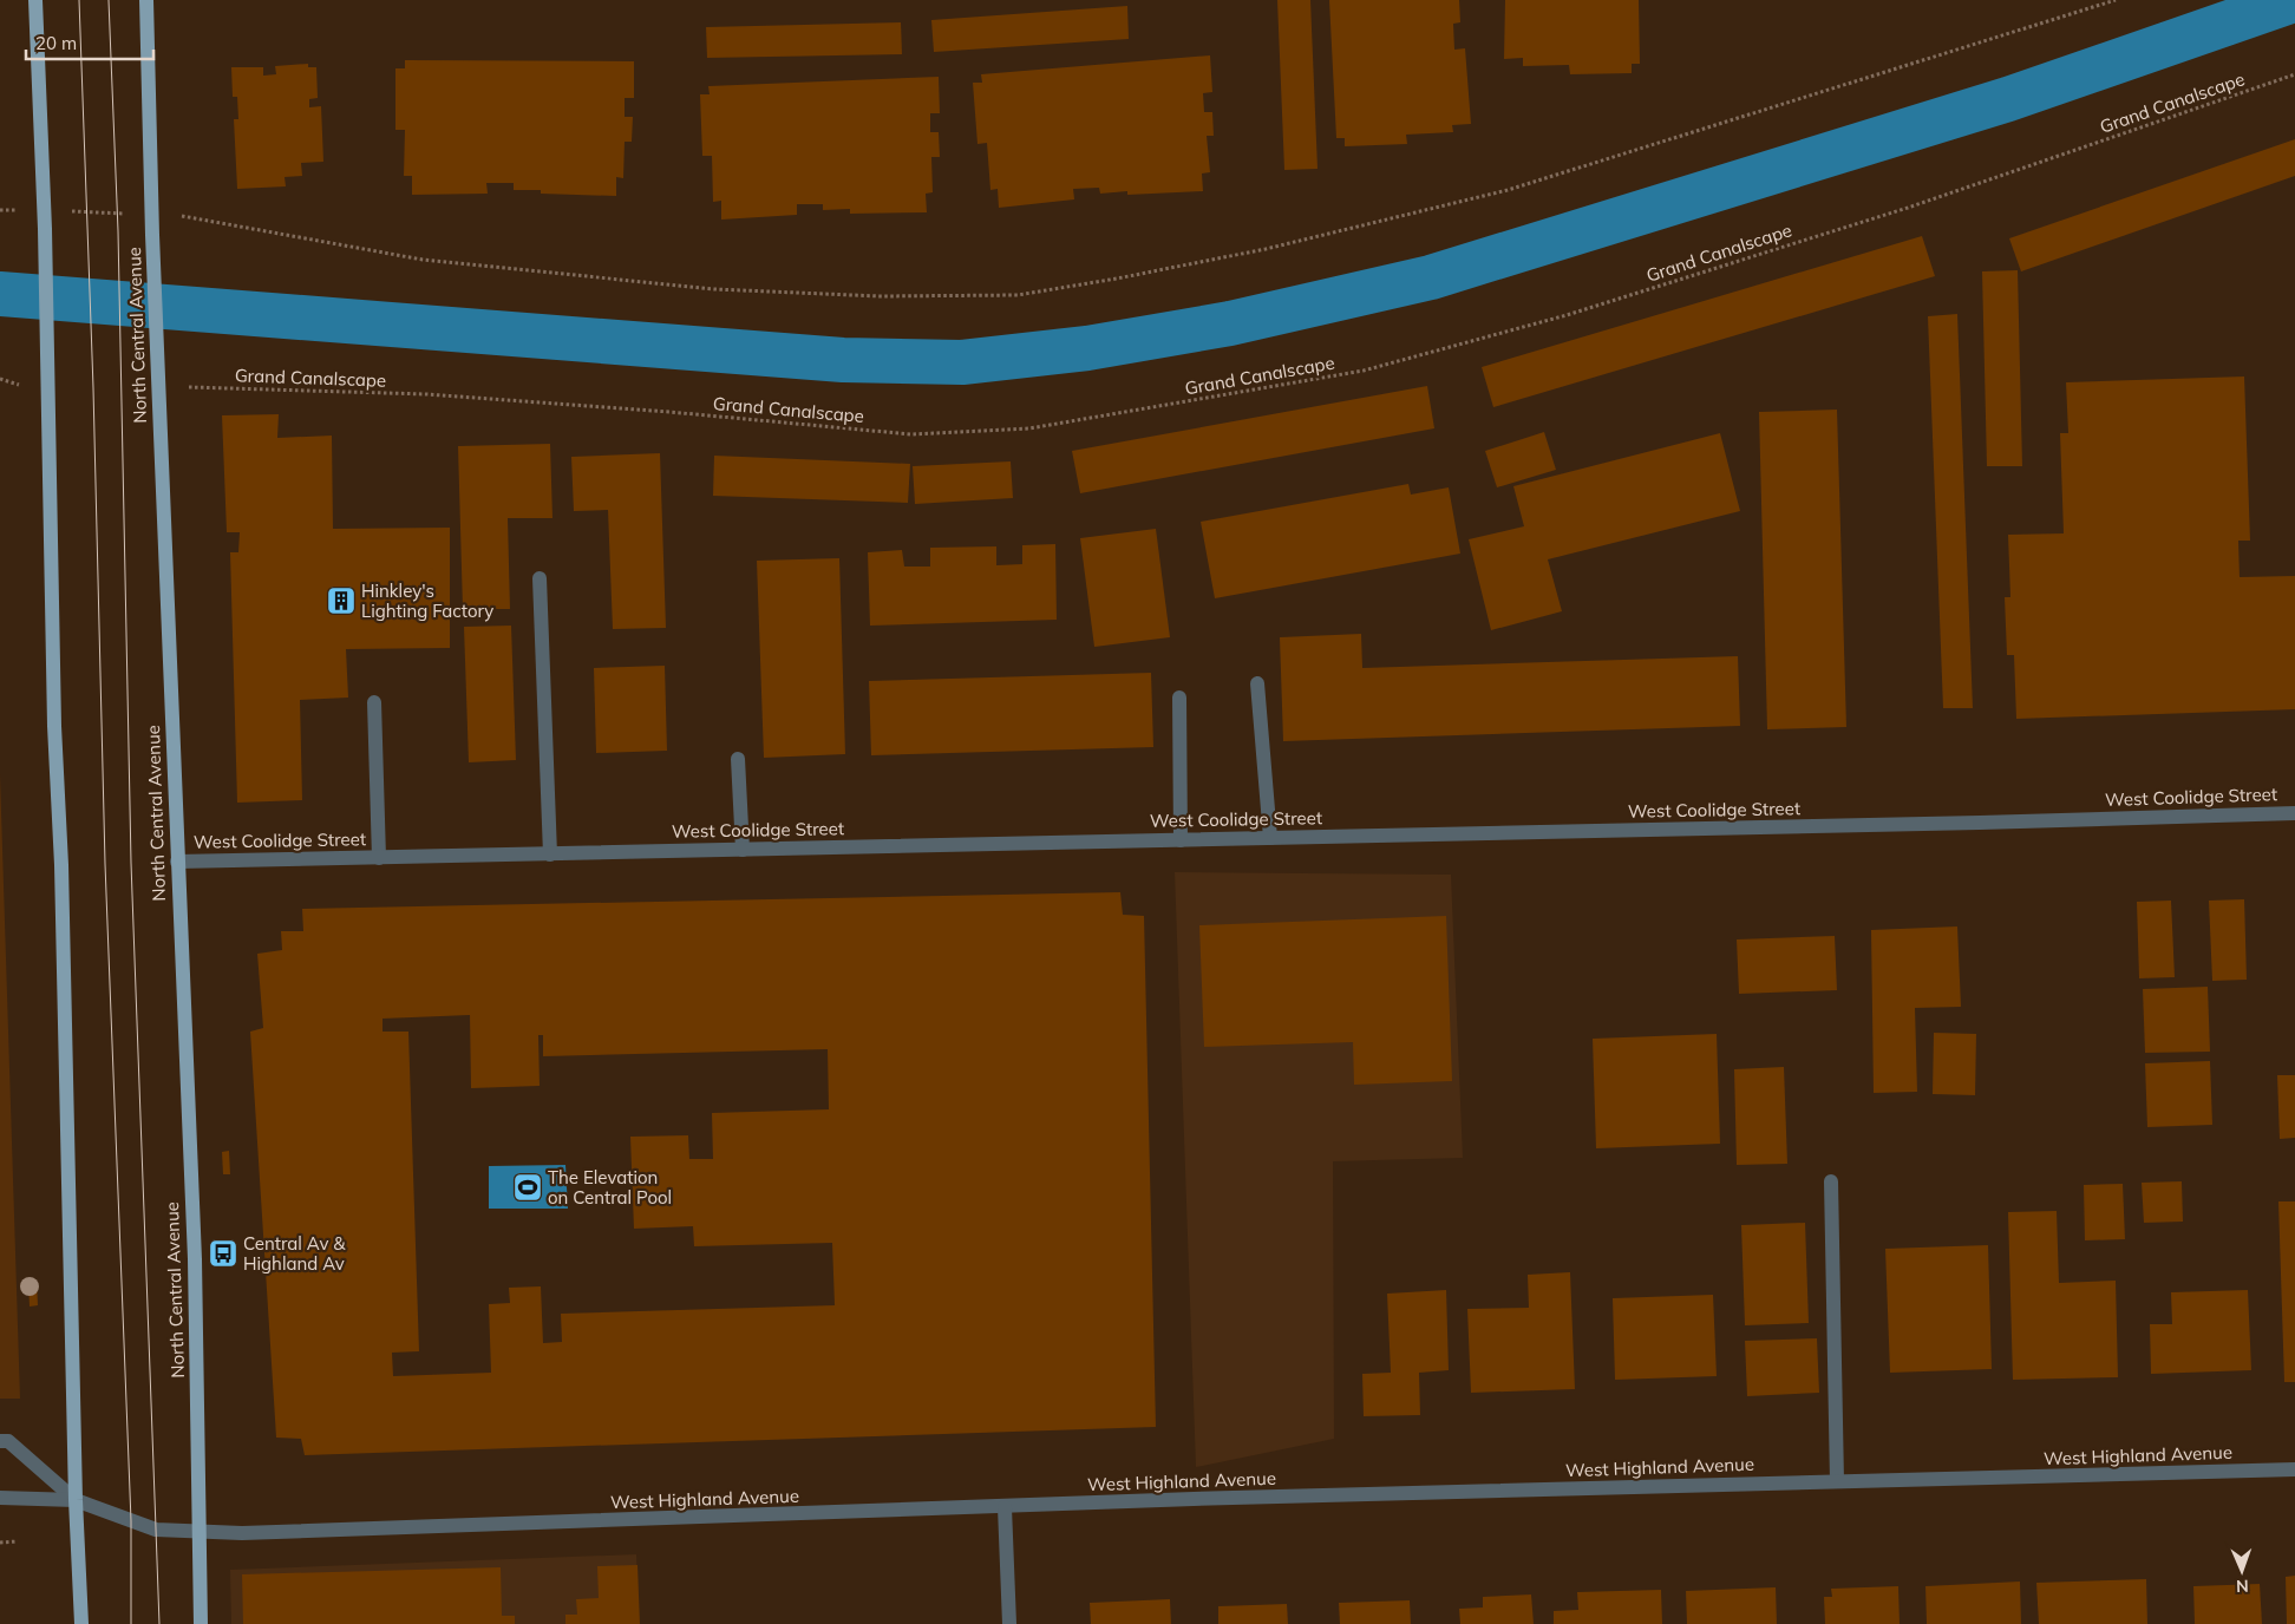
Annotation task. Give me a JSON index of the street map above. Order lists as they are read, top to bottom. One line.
{"streets":{"main road":["North Central Avenue"],"street":["West Coolidge Street","West Highland Avenue"],"path":["Grand Canalscape"]},"crossings":[["North Central Avenue","West Coolidge Street"],["North Central Avenue","West Highland Avenue"]],"places":{"building":["Hinkley's Lighting Factory"],"sports":["The Elevation on Central Pool"],"bus stop":["Central Av & Highland Av"]},"scale_bar":"20 m","north":"bottom"}
